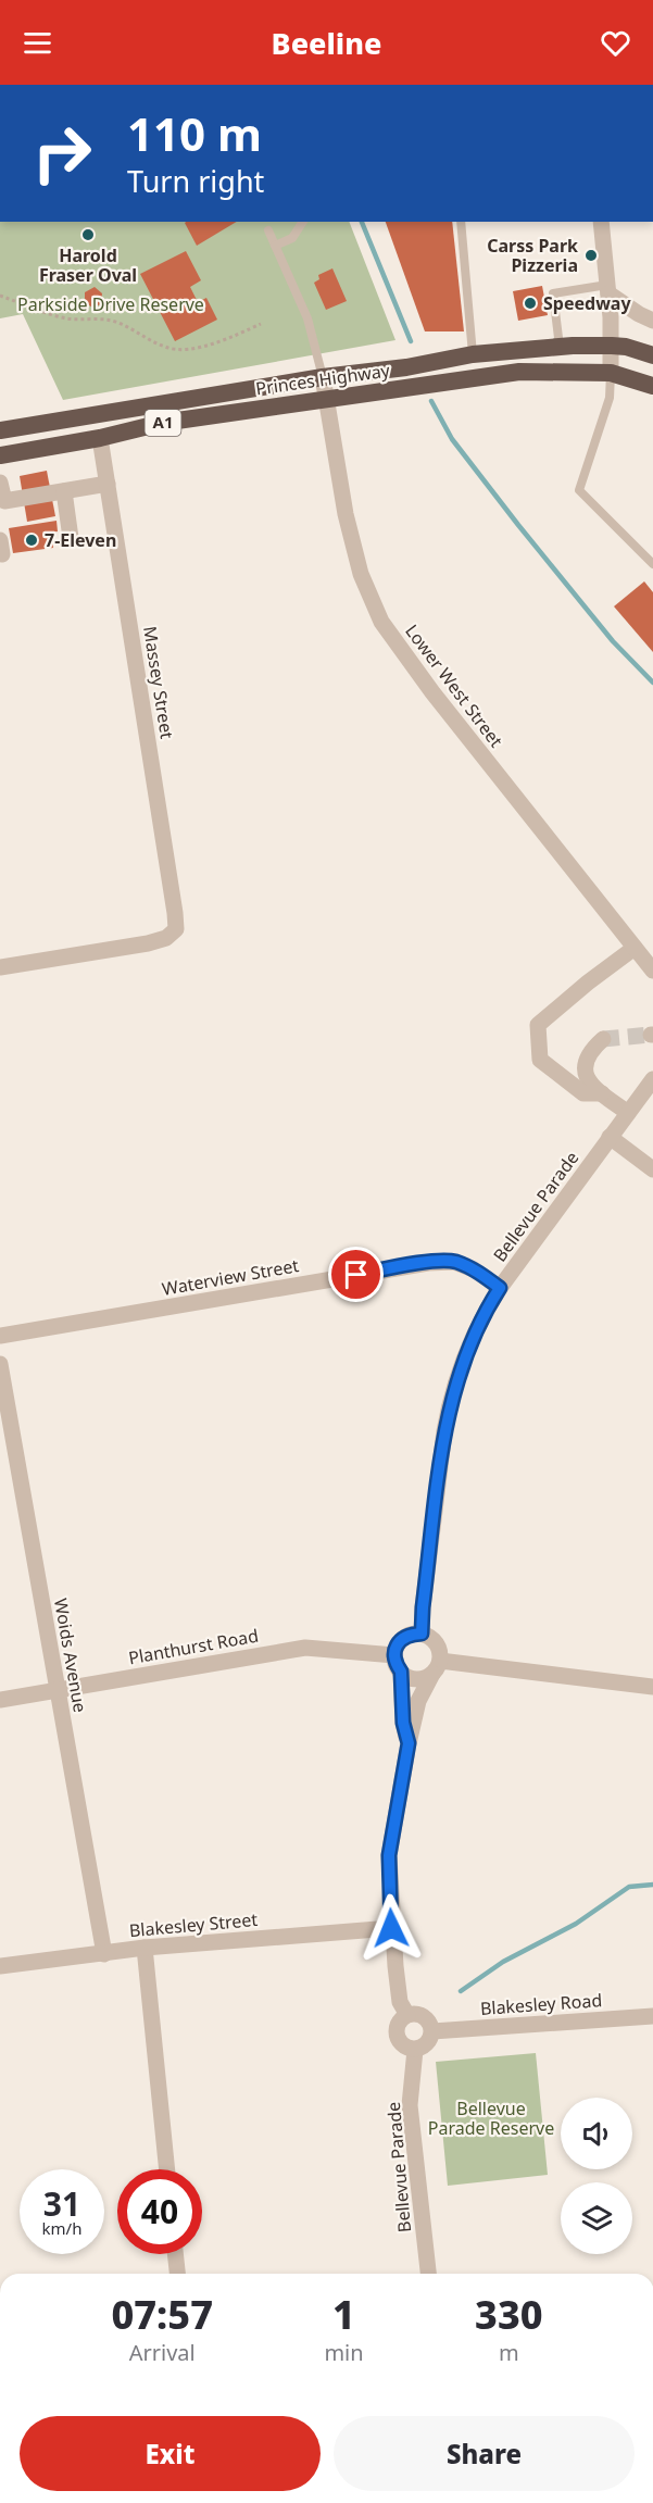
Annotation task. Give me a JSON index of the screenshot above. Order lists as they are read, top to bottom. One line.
{"streets":{"highway":["Princes Highway","A1"],"street":["Massey Street","Lower West Street","Bellevue Parade","Waterview Street","Planthurst Road","Woids Avenue","Blakesley Street","Blakesley Road"]},"crossings":[["Princes Highway","Massey Street"],["Princes Highway","Lower West Street"],["Bellevue Parade","Waterview Street"],["Bellevue Parade","Planthurst Road"],["Bellevue Parade","Blakesley Road"],["Planthurst Road","Woids Avenue"],["Woids Avenue","Blakesley Street"]],"parks":["Parkside Drive Reserve","Bellevue Parade Reserve"],"places":["Harold Fraser Oval","Carss Park Pizzeria","Speedway","7-Eleven"],"page":{"header":"Beeline","turn":["110 m","Turn right"],"speed":"31 km/h","limit":"40","eta":["07:57","Arrival","1","min","330","m"],"buttons":["Exit","Share"]}}
